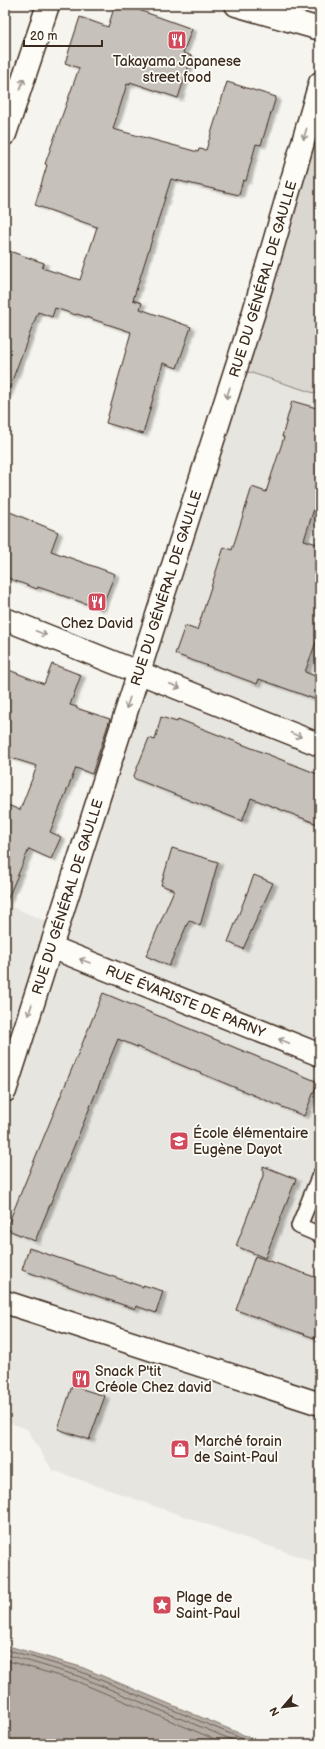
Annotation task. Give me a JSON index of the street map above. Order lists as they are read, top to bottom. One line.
{"streets":{"main road":["RUE DU GÉNÉRAL DE GAULLE","RUE ÉVARISTE DE PARNY"]},"crossings":[["RUE DU GÉNÉRAL DE GAULLE","RUE ÉVARISTE DE PARNY"]],"one_way":["RUE DU GÉNÉRAL DE GAULLE","RUE ÉVARISTE DE PARNY"],"places":{"restaurant":["Takayama Japanese street food","Chez David","Snack P'tit Créole Chez david"],"school or university":["École élémentaire Eugène Dayot"],"shop":["Marché forain de Saint-Paul"],"place":["Plage de Saint-Paul"]},"scale_bar":"20 m","north":"bottom left"}
